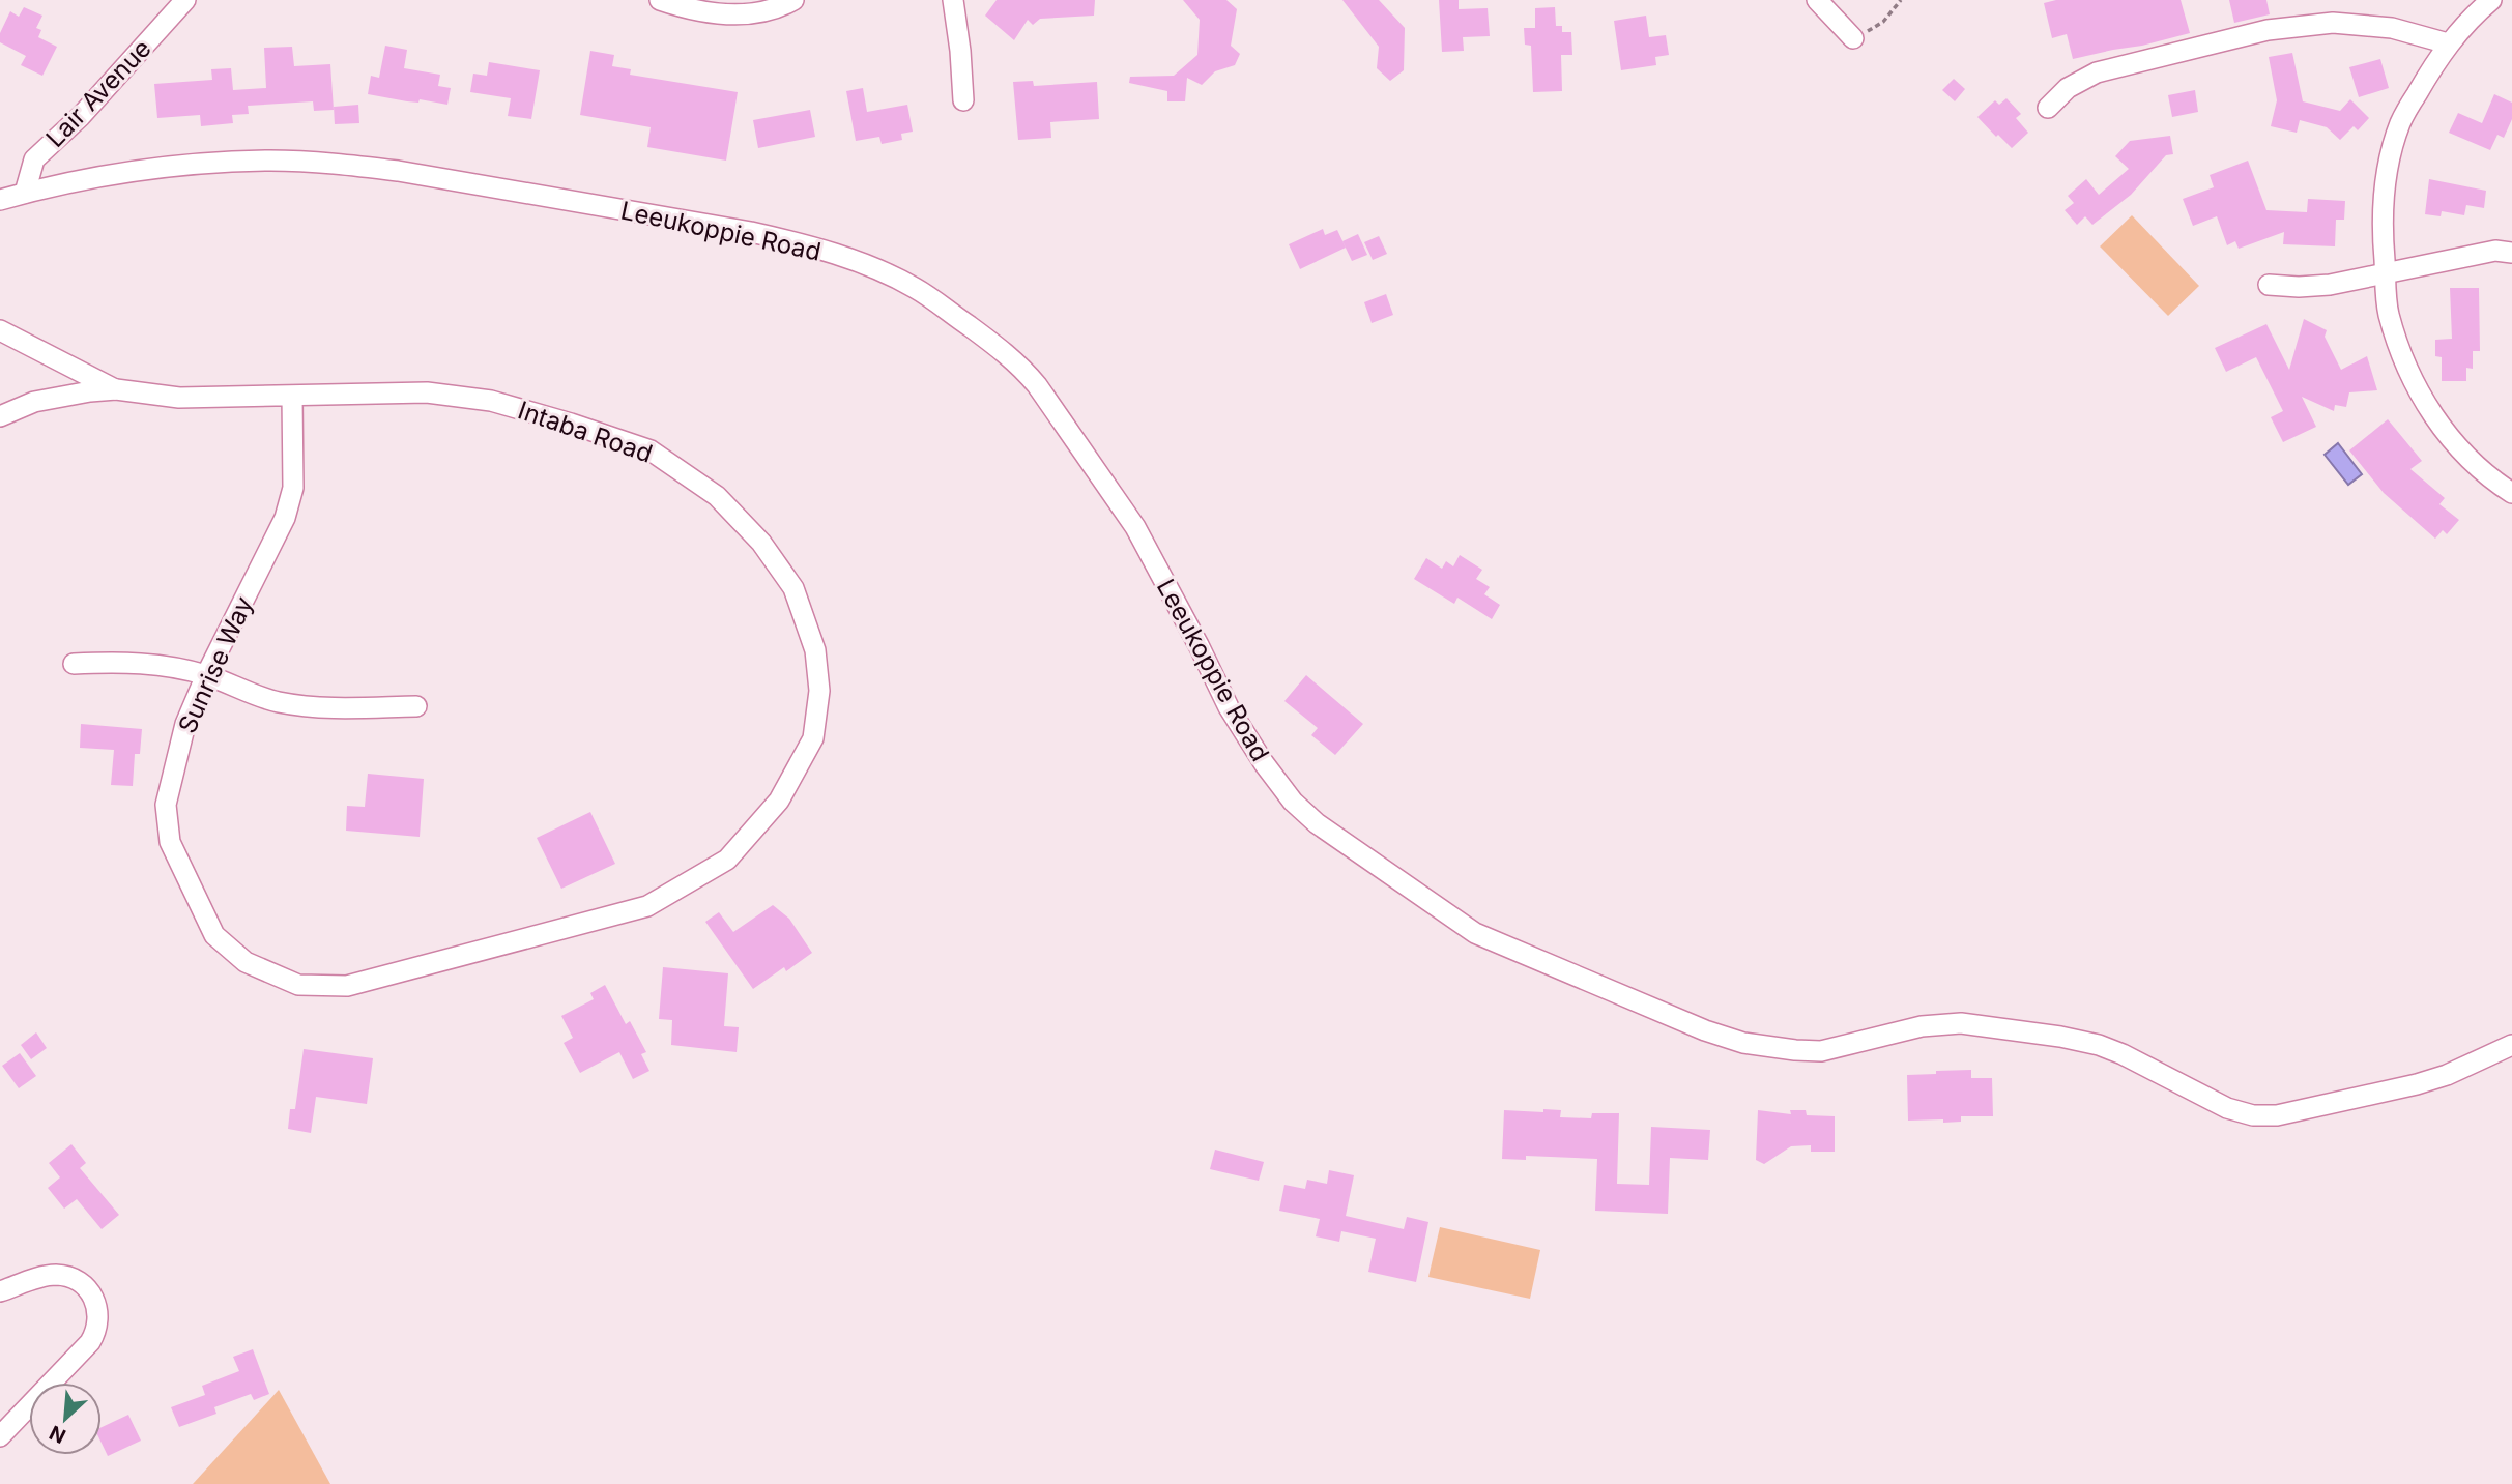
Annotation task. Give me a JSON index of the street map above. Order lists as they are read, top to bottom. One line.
{"streets":{"street":["Lair Avenue","Leeukoppie Road","Intaba Road","Sunrise Way"]},"crossings":[["Lair Avenue","Leeukoppie Road"],["Intaba Road","Sunrise Way"]],"north":"bottom left"}
